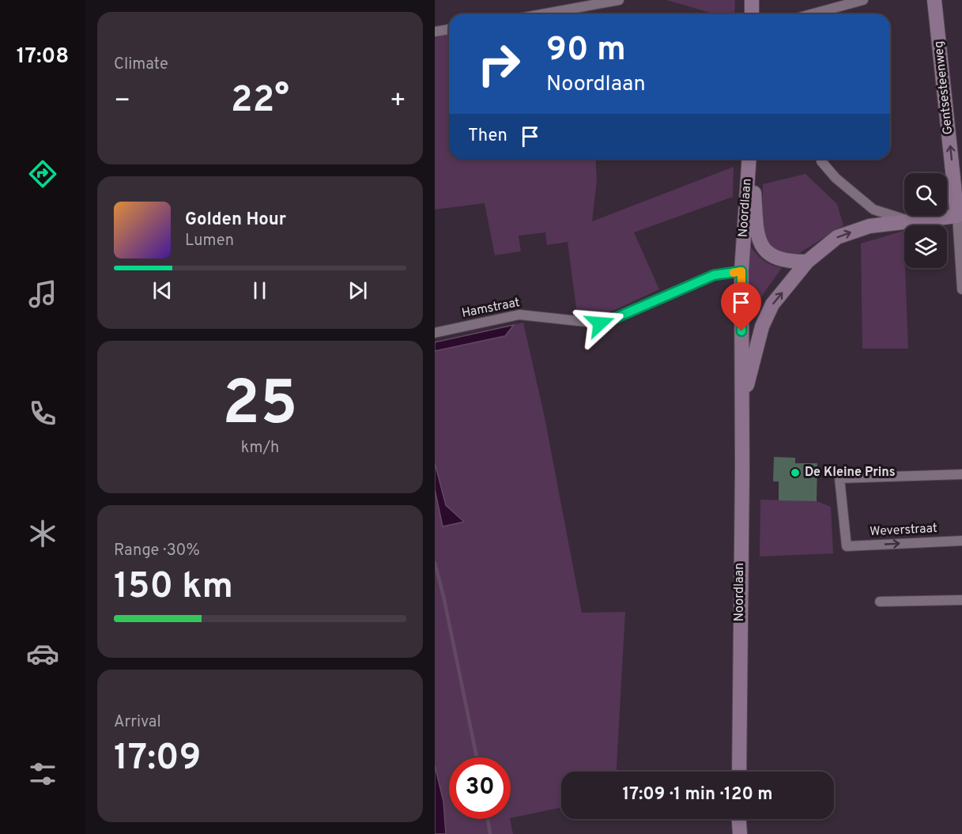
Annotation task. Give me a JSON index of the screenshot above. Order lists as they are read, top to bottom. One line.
{"streets":{"street":["Gentsesteenweg","Noordlaan","Hamstraat","Weverstraat"]},"crossings":[["Gentsesteenweg","Noordlaan"],["Noordlaan","Hamstraat"]],"one_way":["Gentsesteenweg"],"places":["De Kleine Prins"],"page":{"tabs":"17:08","tile":["Climate",["25","km/h"],["Range · 30%","150 km"],["Arrival","17:09"]],"turn":["90 m","Noordlaan"],"heat":["−","22°","+"],"then":"Then","song":["Golden Hour","Lumen"],"limit":"30","trip":"17:09 · 1 min · 120 m"}}
